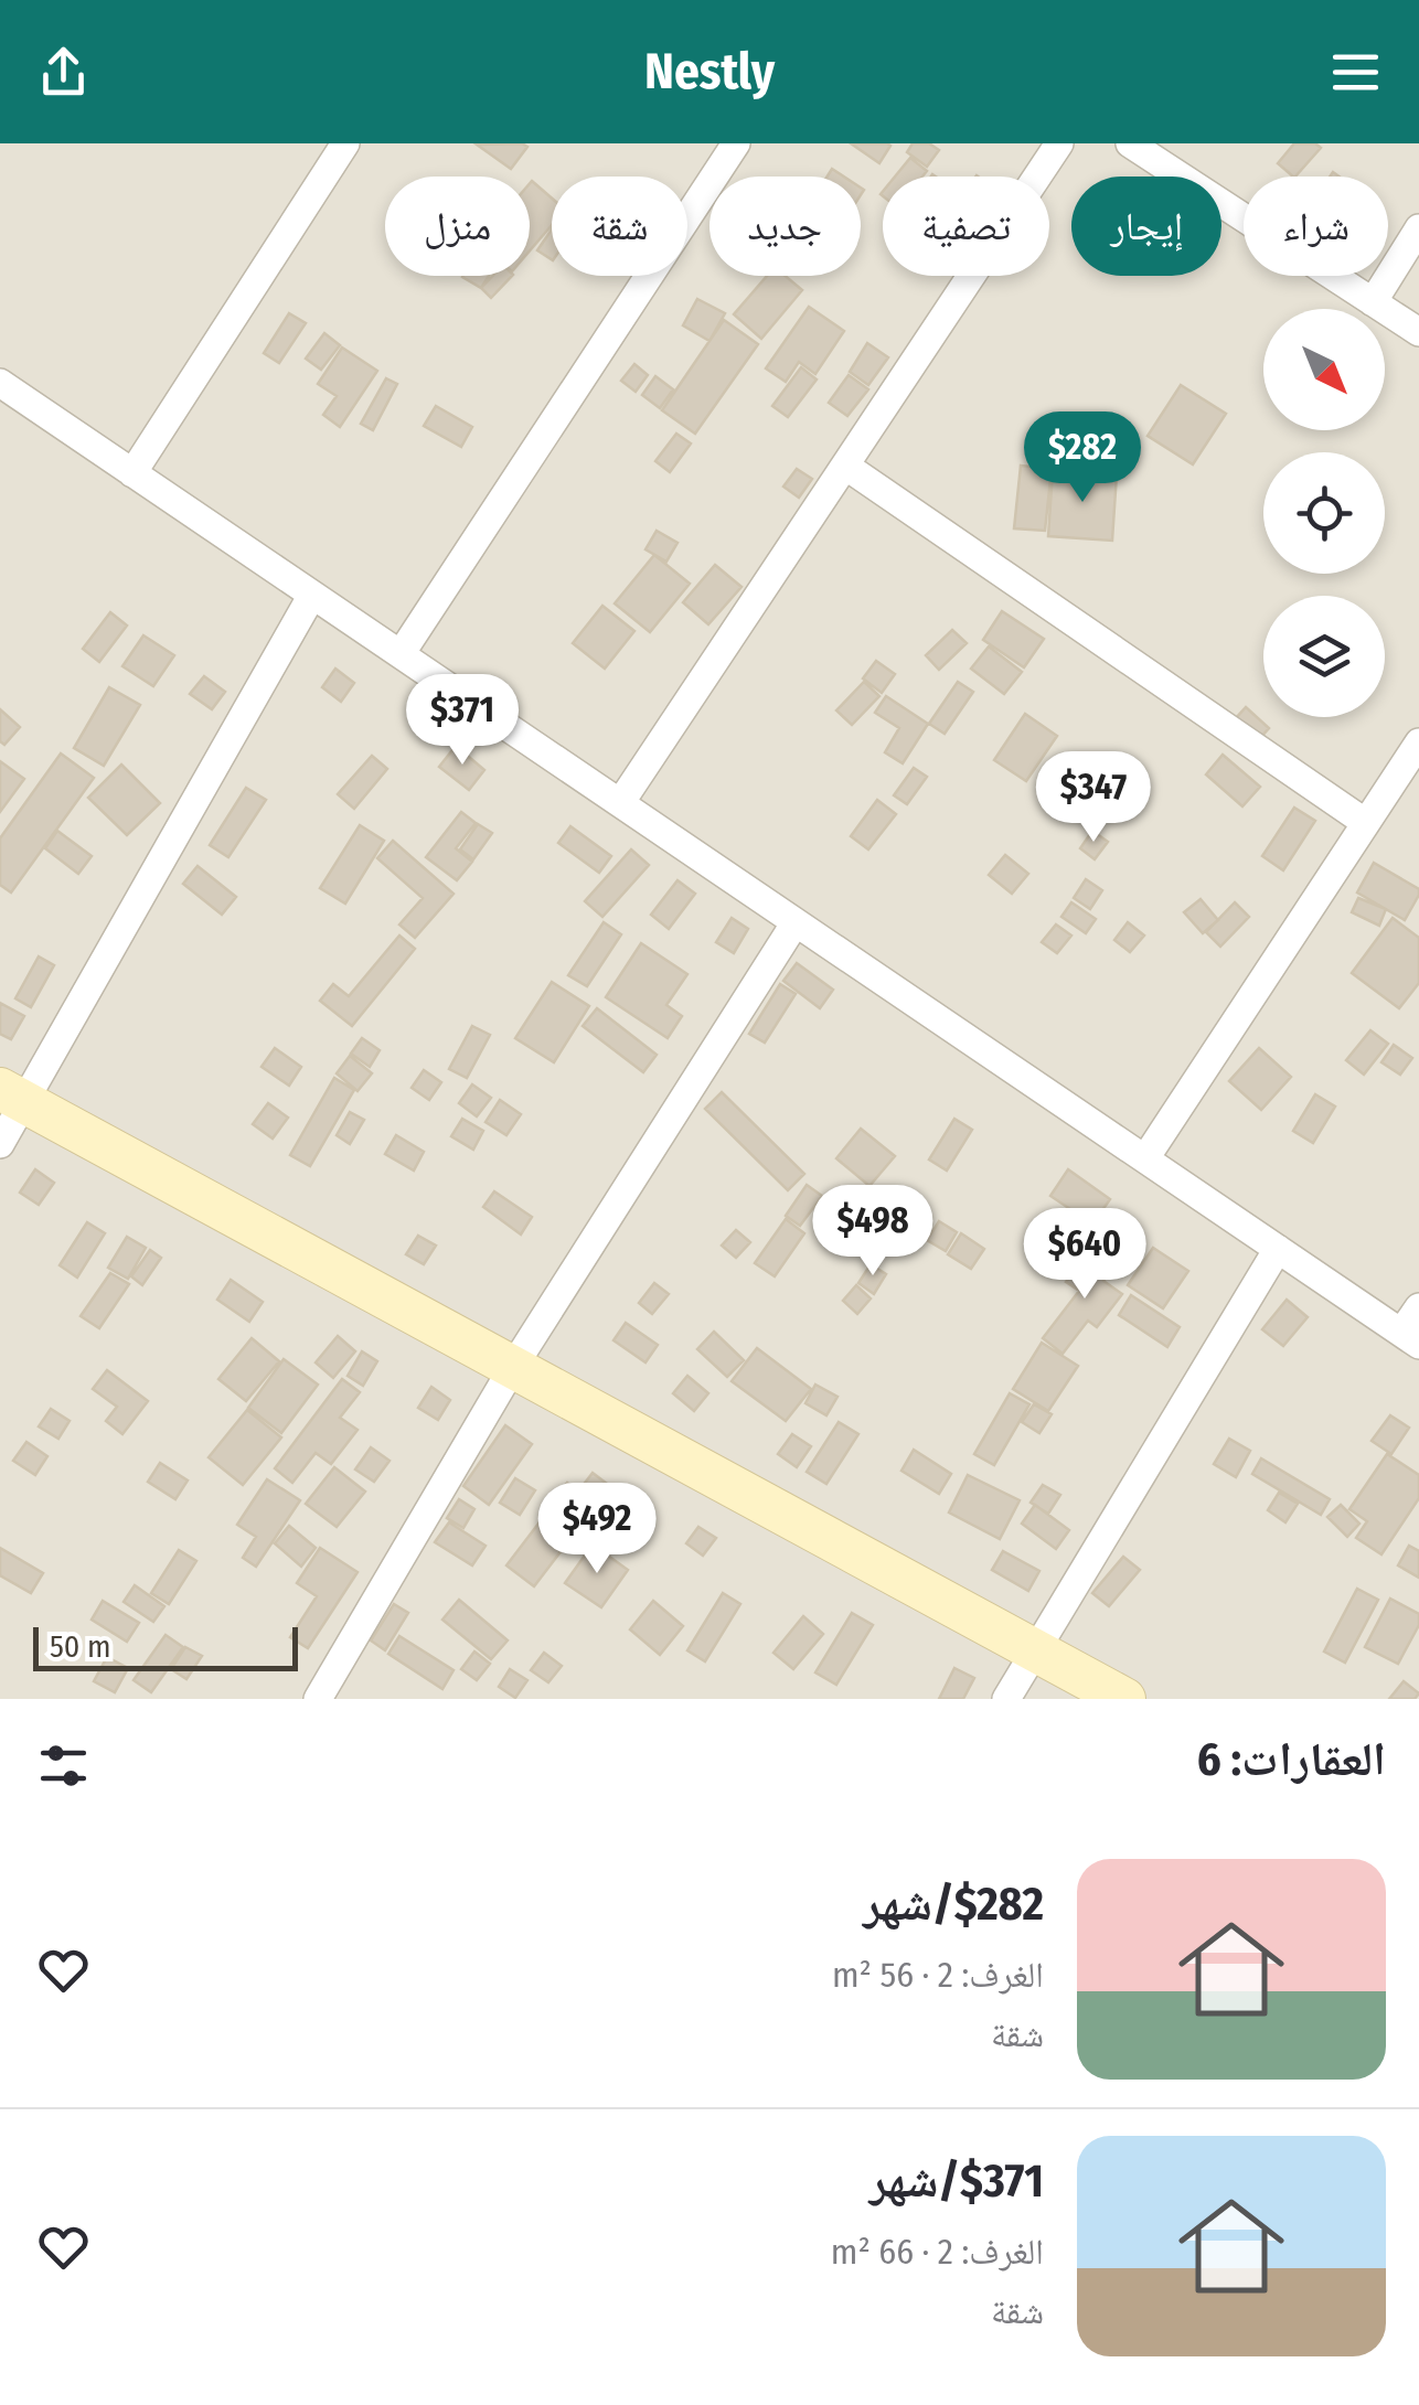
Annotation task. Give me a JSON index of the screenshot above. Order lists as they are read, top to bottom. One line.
{"scale_bar":"50 m","north":"bottom right","page":{"header":"Nestly","chip":["شراء","إيجار","تصفية","جديد","شقة","منزل"],"price":["$282","$371","$347","$498","$640","$492"],"scale":"50 m","heading":"العقارات: 6","list":[{"name":"$282/شهر","note":"الغرف: 2 · 56 m² · شقة"},{"name":"$371/شهر","note":"الغرف: 2 · 66 m² · شقة"}]}}
